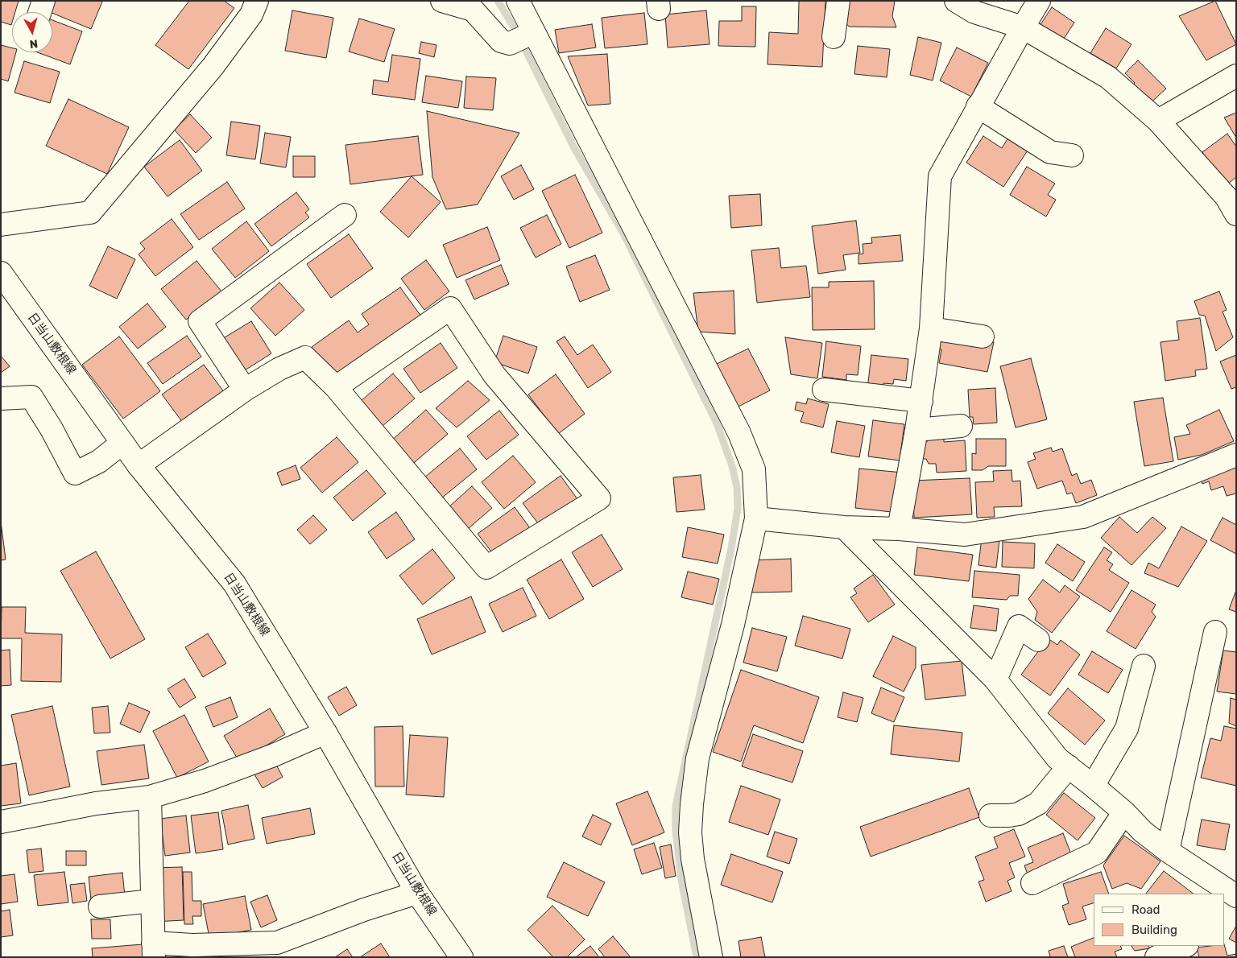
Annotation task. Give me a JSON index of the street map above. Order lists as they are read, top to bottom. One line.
{"streets":{"street":["日当山敷根線"]},"legend":["Road","Building"],"north":"bottom"}
